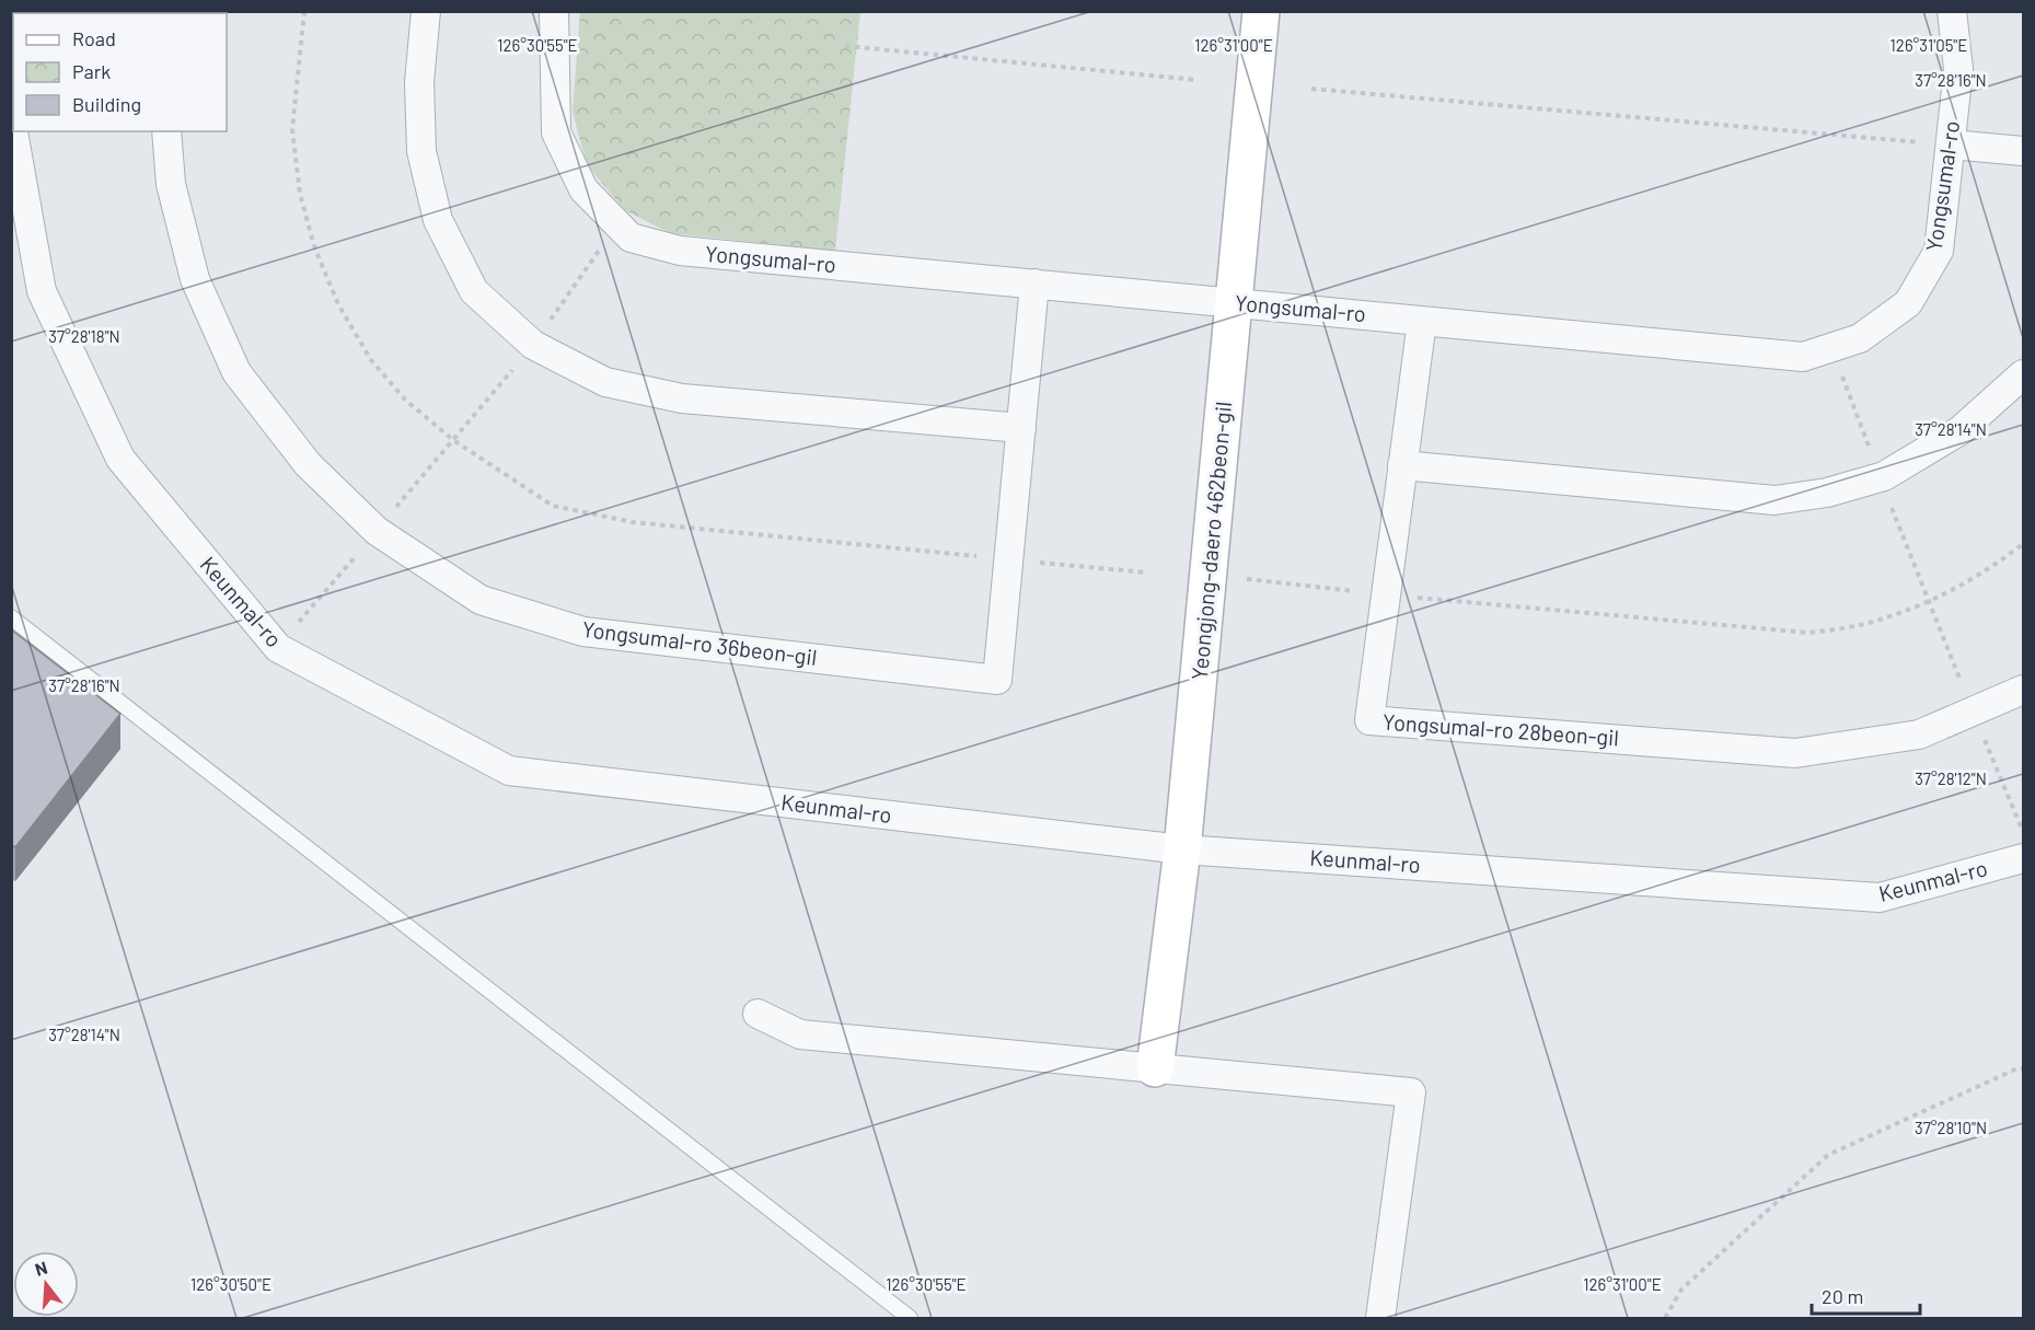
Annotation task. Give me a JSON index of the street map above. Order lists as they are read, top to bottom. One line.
{"streets":{"street":["Yongsumal-ro","Yeongjong-daero 462beon-gil","Keunmal-ro","Yongsumal-ro 36beon-gil","Yongsumal-ro 28beon-gil"]},"crossings":[["Yongsumal-ro","Yeongjong-daero 462beon-gil"],["Yongsumal-ro","Yongsumal-ro 36beon-gil"],["Yongsumal-ro","Yongsumal-ro 28beon-gil"],["Yeongjong-daero 462beon-gil","Keunmal-ro"]],"legend":["Road","Park","Building"],"scale_bar":"20 m","north":"top","coordinates":["126°30'55\"E","126°31'00\"E","126°31'05\"E","37°28'16\"N","37°28'18\"N","37°28'14\"N","37°28'12\"N","37°28'10\"N","126°30'50\"E"]}
